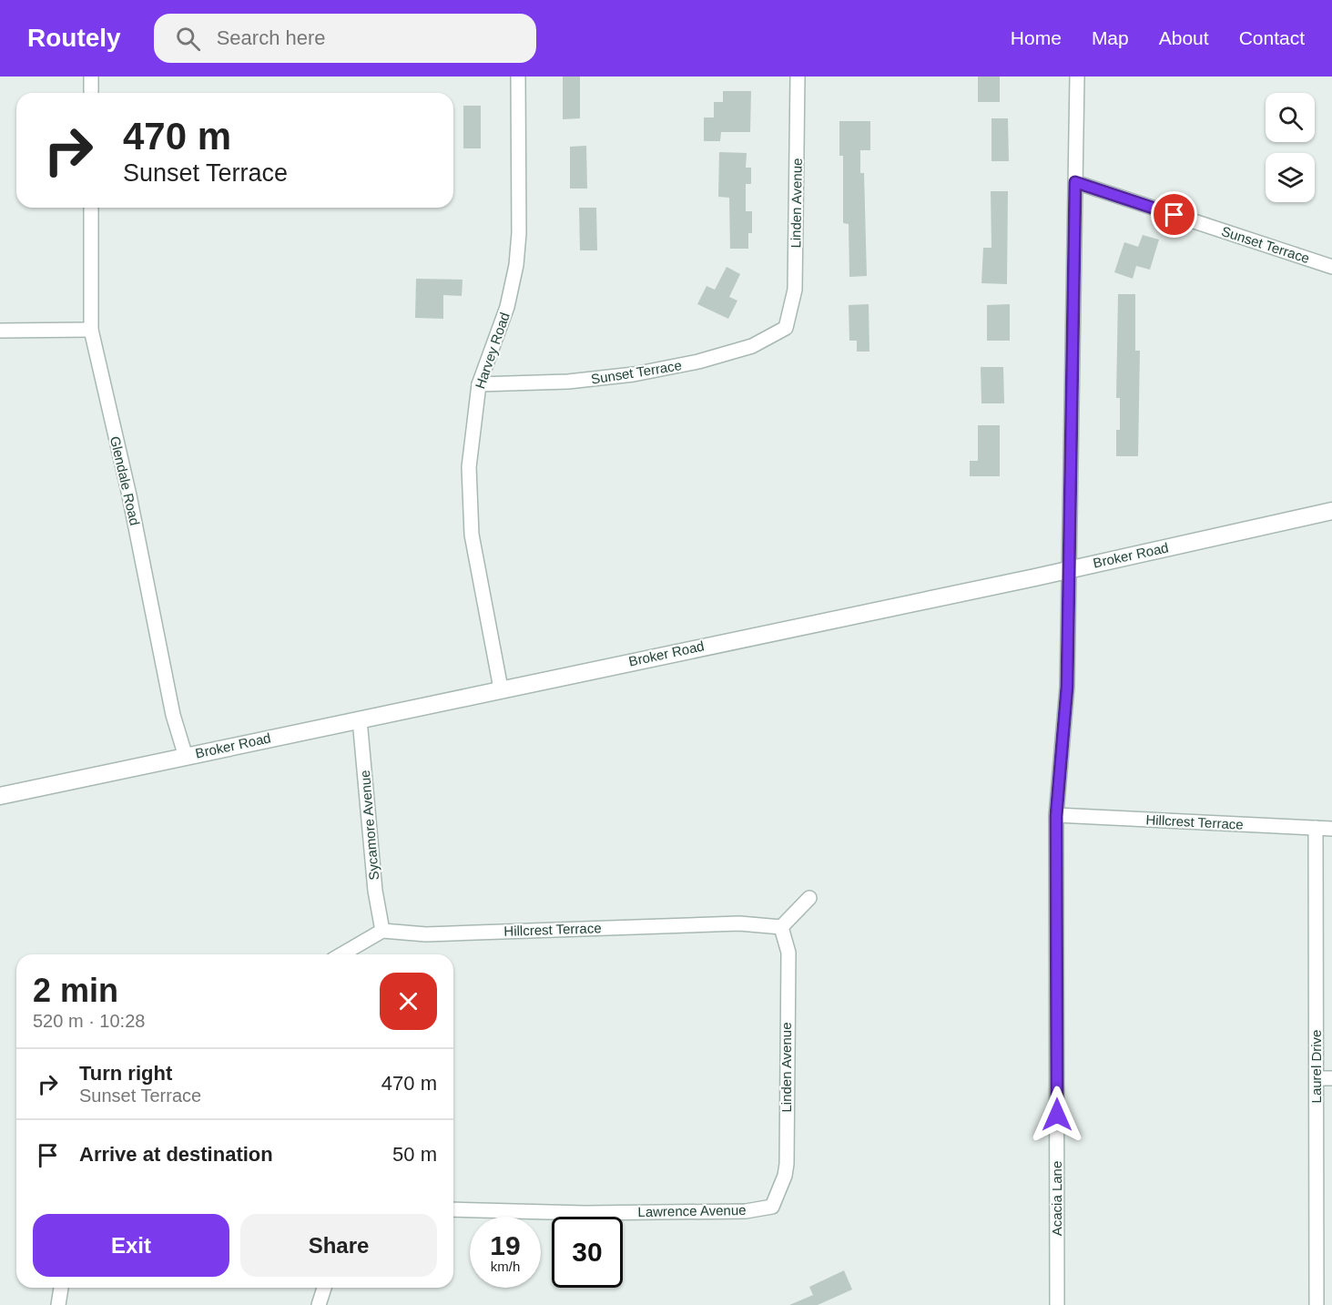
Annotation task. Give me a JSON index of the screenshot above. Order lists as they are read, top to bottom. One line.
{"streets":{"street":["Linden Avenue","Sunset Terrace","Harvey Road","Glendale Road","Broker Road","Hillcrest Terrace","Sycamore Avenue","Laurel Drive","Acacia Lane","Lawrence Avenue"]},"crossings":[["Linden Avenue","Sunset Terrace"],["Linden Avenue","Hillcrest Terrace"],["Linden Avenue","Lawrence Avenue"],["Sunset Terrace","Harvey Road"],["Sunset Terrace","Acacia Lane"],["Harvey Road","Broker Road"],["Glendale Road","Broker Road"],["Broker Road","Sycamore Avenue"],["Broker Road","Acacia Lane"],["Hillcrest Terrace","Sycamore Avenue"],["Hillcrest Terrace","Laurel Drive"],["Hillcrest Terrace","Acacia Lane"]],"page":{"header":"Routely","search":"Search here","nav":["Home","Map","About","Contact"],"turn":["470 m","Sunset Terrace"],"heading":["2 min","520 m · 10:28"],"list":[{"name":"Turn right","note":"Sunset Terrace","value":"470 m"},{"name":"Arrive at destination","value":"50 m"}],"buttons":["Exit","Share"],"speed":"19 km/h","limit":"30"}}
